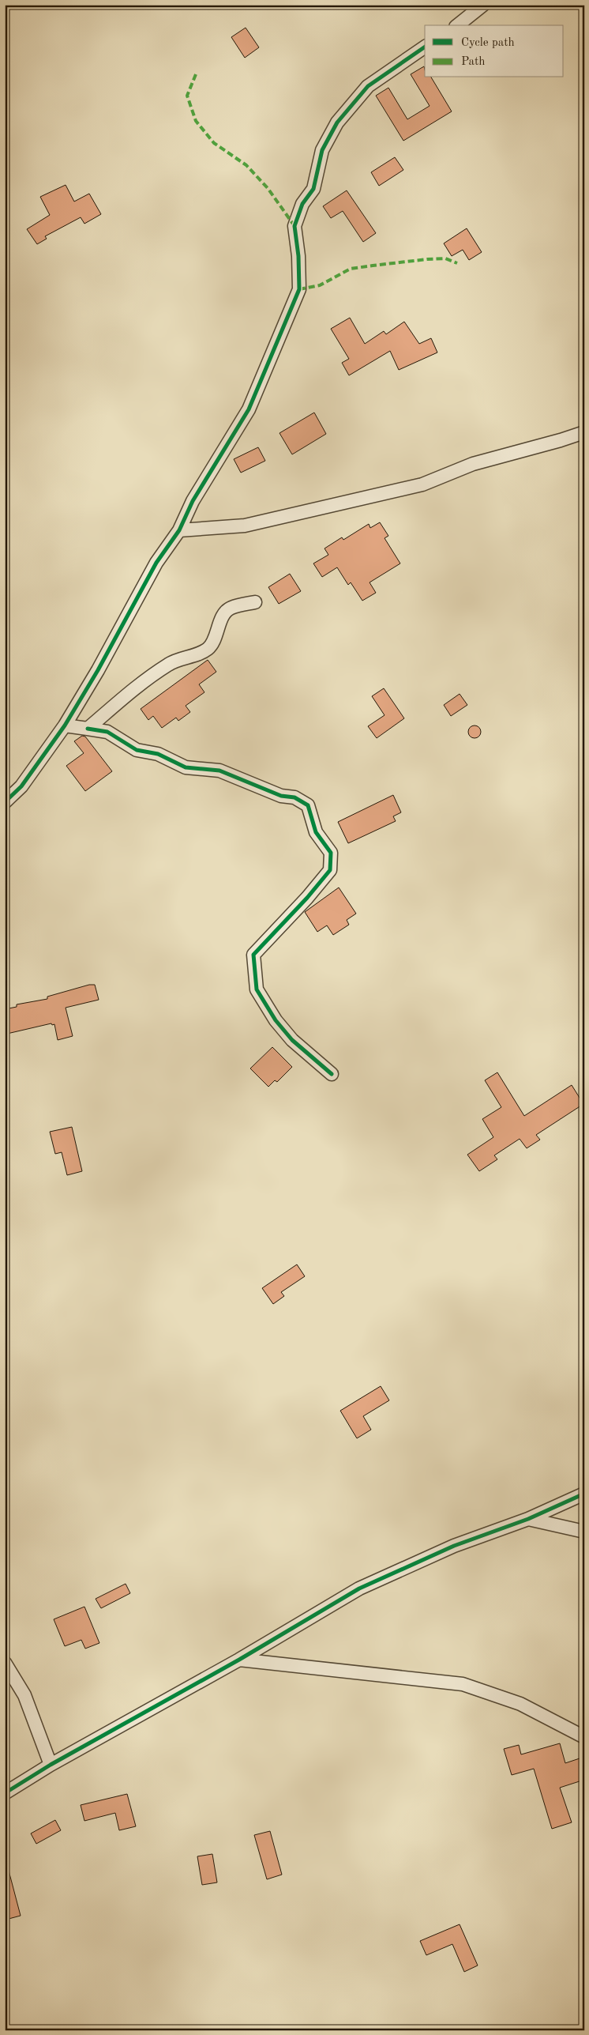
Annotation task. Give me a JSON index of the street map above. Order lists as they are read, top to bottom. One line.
{"legend":["Cycle path","Path"]}
